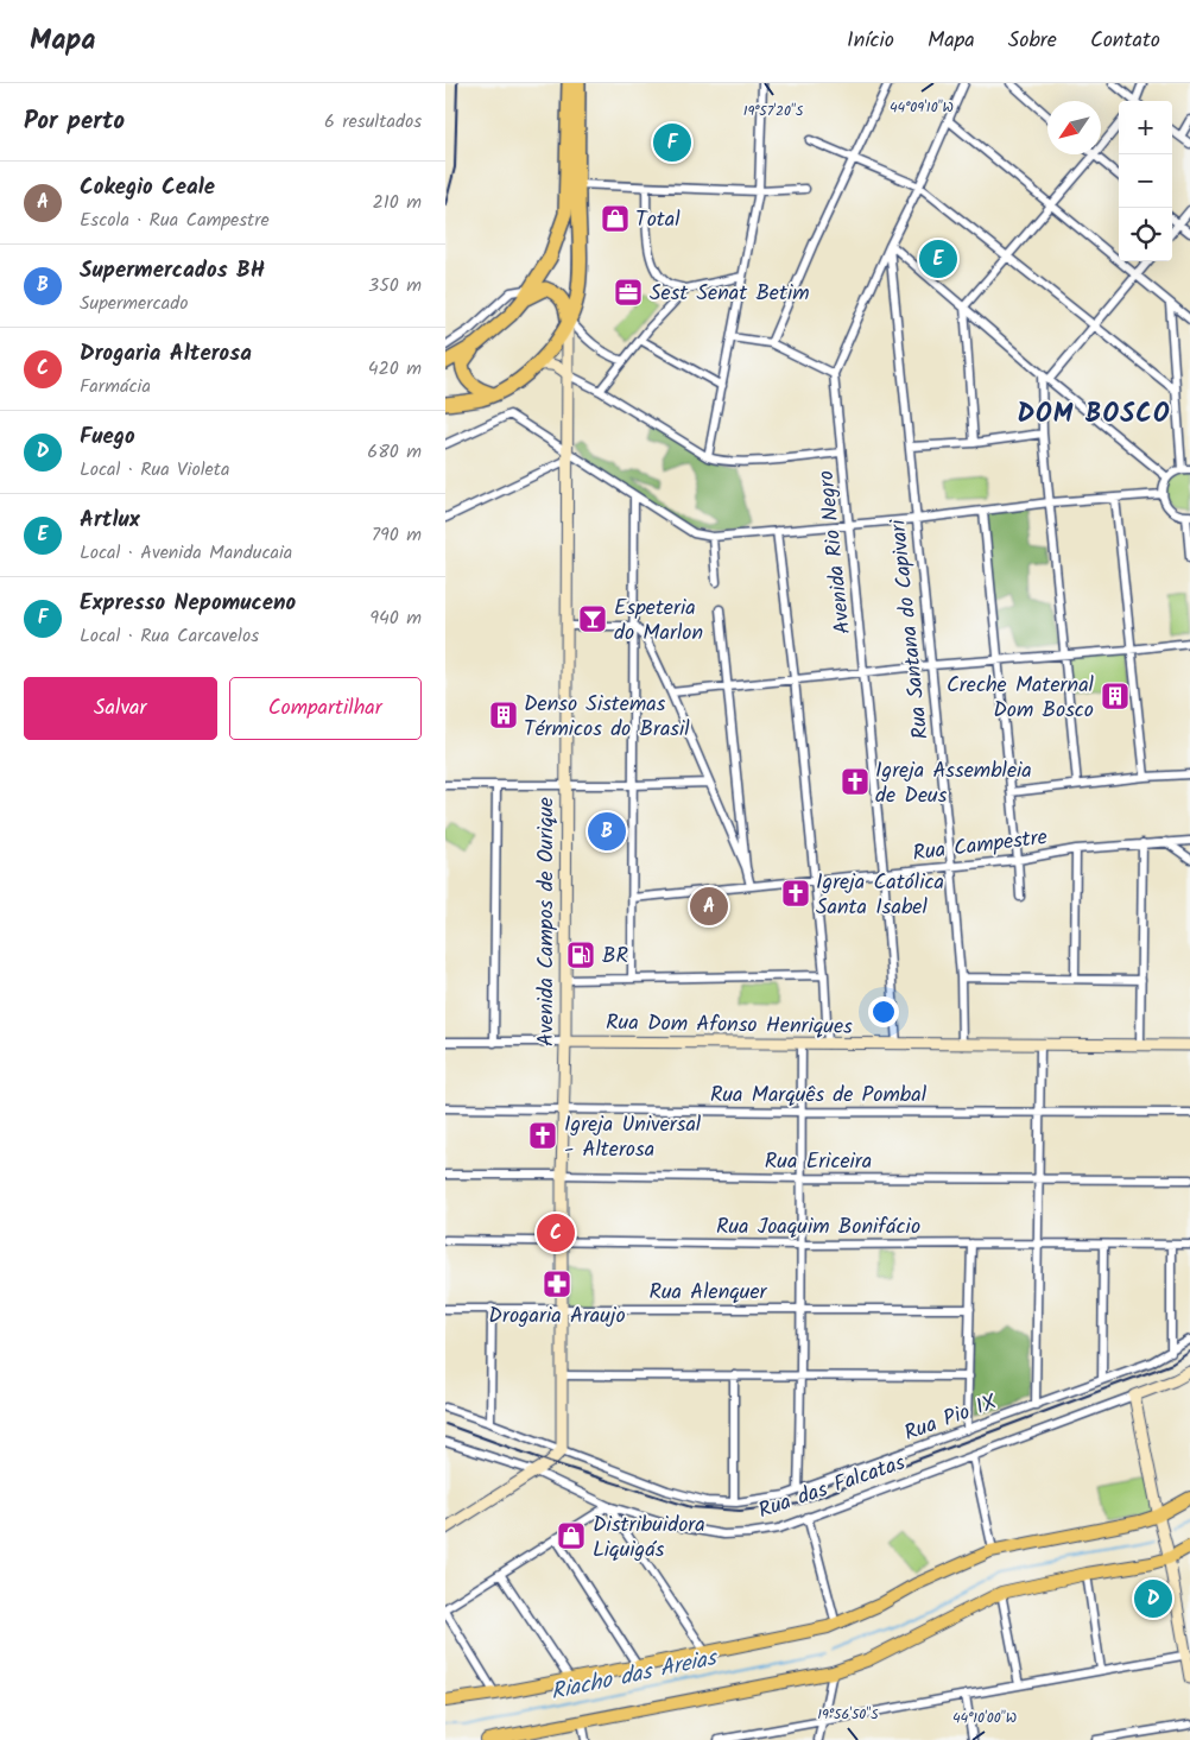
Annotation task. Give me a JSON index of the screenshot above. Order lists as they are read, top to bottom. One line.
{"streets":{"highway":["Avenida Campos de Ourique"],"main road":["Rua Dom Afonso Henriques","Rua das Falcatas"],"street":["Avenida Rio Negro","Rua Santana do Capivari","Rua Campestre","Rua Marquês de Pombal","Rua Ericeira","Rua Joaquim Bonifácio","Rua Alenquer","Rua Pio IX"]},"crossings":[["Avenida Rio Negro","Rua Santana do Capivari"],["Avenida Rio Negro","Rua Campestre"],["Avenida Rio Negro","Rua Dom Afonso Henriques"],["Rua Santana do Capivari","Rua Campestre"],["Rua Santana do Capivari","Rua Dom Afonso Henriques"],["Avenida Campos de Ourique","Rua Dom Afonso Henriques"],["Avenida Campos de Ourique","Rua Marquês de Pombal"],["Avenida Campos de Ourique","Rua Ericeira"],["Avenida Campos de Ourique","Rua Joaquim Bonifácio"],["Avenida Campos de Ourique","Rua Alenquer"],["Avenida Campos de Ourique","Rua Pio IX"]],"districts":["DOM BOSCO"],"water":["Riacho das Areias"],"places":{"shop":["Total","Distribuidora Liquigás"],"office":["Sest Senat Betim"],"bar":["Espeteria do Marlon"],"building":["Creche Maternal Dom Bosco","Denso Sistemas Térmicos do Brasil"],"church":["Igreja Assembleia de Deus","Igreja Católica Santa Isabel","Igreja Universal - Alterosa"],"fuel station":["BR"],"pharmacy":["Drogaria Araujo"]},"north":"bottom left","page":{"header":"Mapa","nav":["Início","Mapa","Sobre","Contato"],"heading":["Por perto","6 resultados"],"map_buttons":["+","−"],"pins":["F","E","B","A","C","D"],"list":[{"mark":"A","name":"Cokegio Ceale","note":"Escola · Rua Campestre","value":"210 m"},{"mark":"B","name":"Supermercados BH","note":"Supermercado","value":"350 m"},{"mark":"C","name":"Drogaria Alterosa","note":"Farmácia","value":"420 m"},{"mark":"D","name":"Fuego","note":"Local · Rua Violeta","value":"680 m"},{"mark":"E","name":"Artlux","note":"Local · Avenida Manducaia","value":"790 m"},{"mark":"F","name":"Expresso Nepomuceno","note":"Local · Rua Carcavelos","value":"940 m"}],"buttons":["Salvar","Compartilhar"]},"coordinates":["44°09'10\"W","19°57'20\"S","19°56'50\"S","44°10'00\"W"]}
